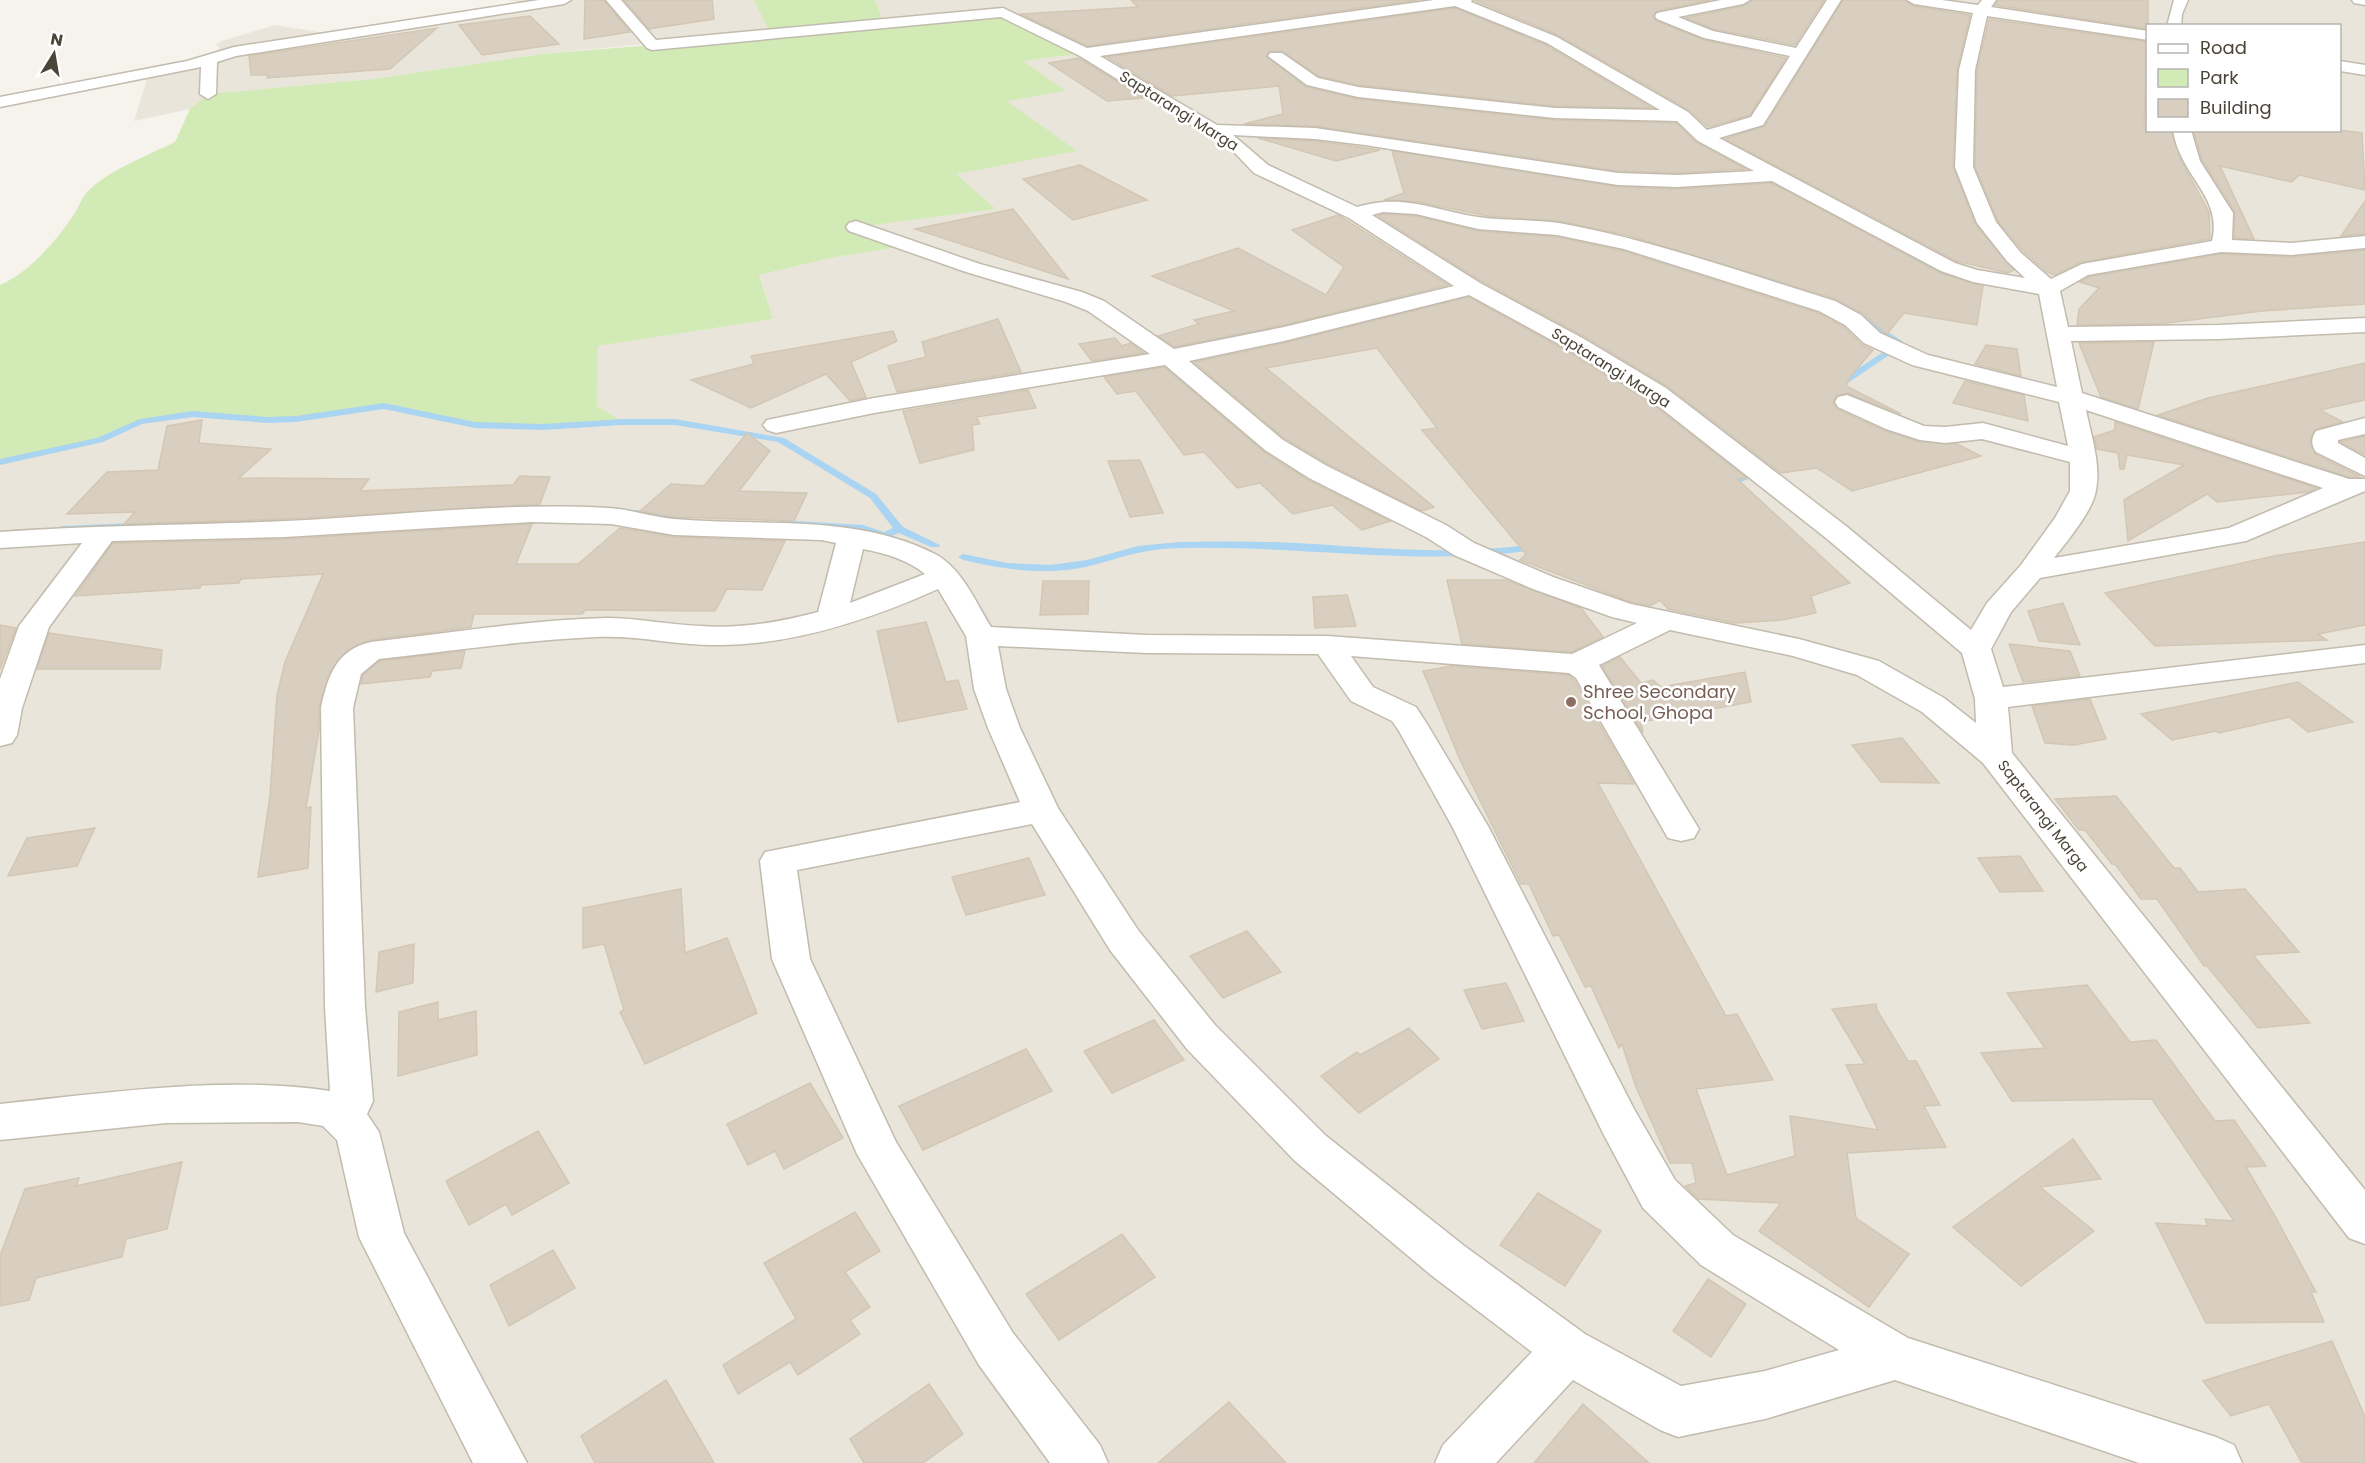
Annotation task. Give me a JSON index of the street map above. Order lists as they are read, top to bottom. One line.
{"streets":{"street":["Saptarangi Marga"]},"places":["Shree Secondary School, Ghopa"],"legend":["Road","Park","Building"],"north":"top"}
